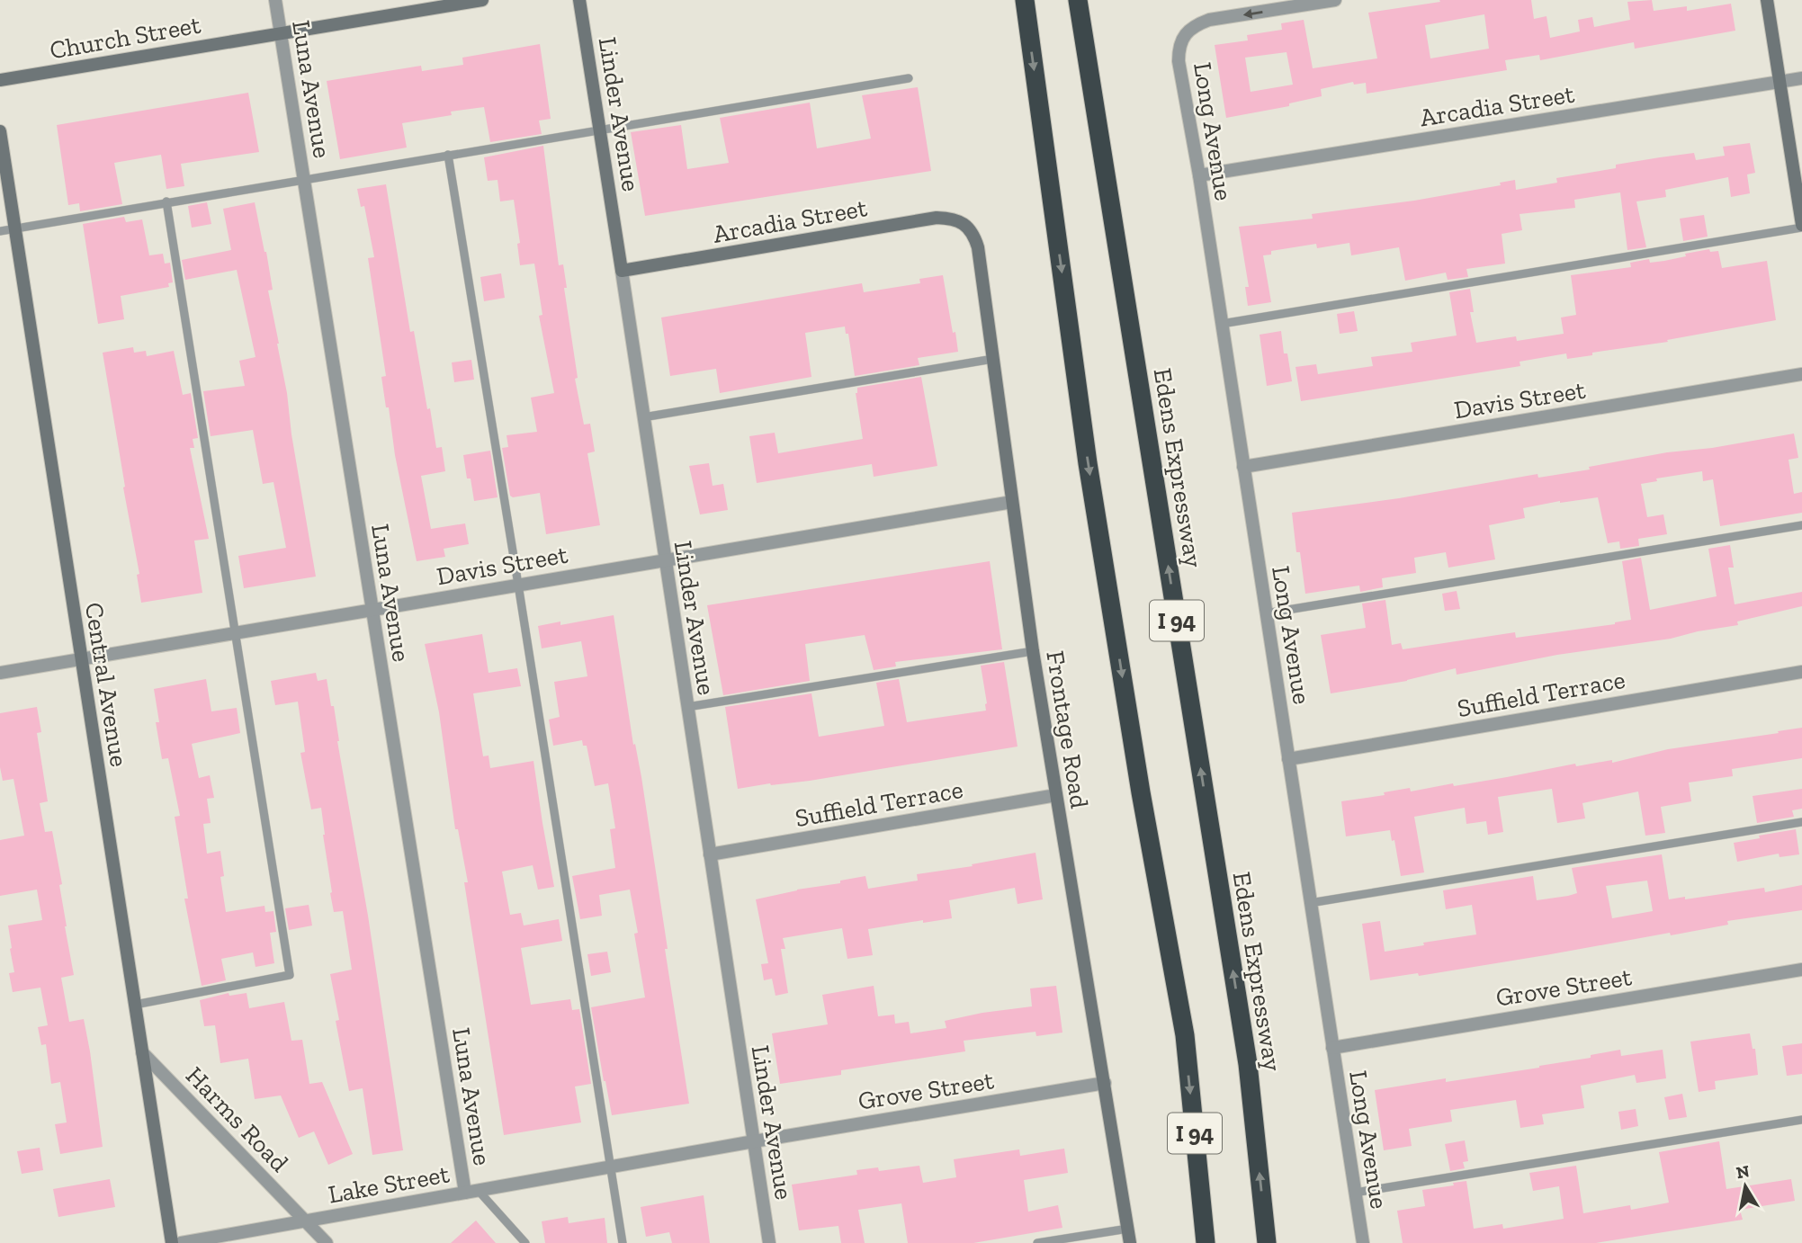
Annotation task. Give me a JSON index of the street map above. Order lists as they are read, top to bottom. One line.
{"streets":{"highway":["Edens Expressway","I 94"],"street":["Church Street","Luna Avenue","Arcadia Street","Linder Avenue","Long Avenue","Davis Street","Central Avenue","Suffield Terrace","Frontage Road","Grove Street","Harms Road","Lake Street"]},"crossings":[["Church Street","Luna Avenue"],["Luna Avenue","Davis Street"],["Luna Avenue","Lake Street"],["Arcadia Street","Linder Avenue"],["Arcadia Street","Long Avenue"],["Arcadia Street","Frontage Road"],["Linder Avenue","Davis Street"],["Linder Avenue","Suffield Terrace"],["Linder Avenue","Grove Street"],["Linder Avenue","Lake Street"],["Long Avenue","Davis Street"],["Long Avenue","Suffield Terrace"],["Long Avenue","Grove Street"],["Davis Street","Central Avenue"],["Davis Street","Frontage Road"],["Central Avenue","Harms Road"],["Suffield Terrace","Frontage Road"],["Frontage Road","Grove Street"],["Grove Street","Lake Street"],["Harms Road","Lake Street"]],"north":"top"}
